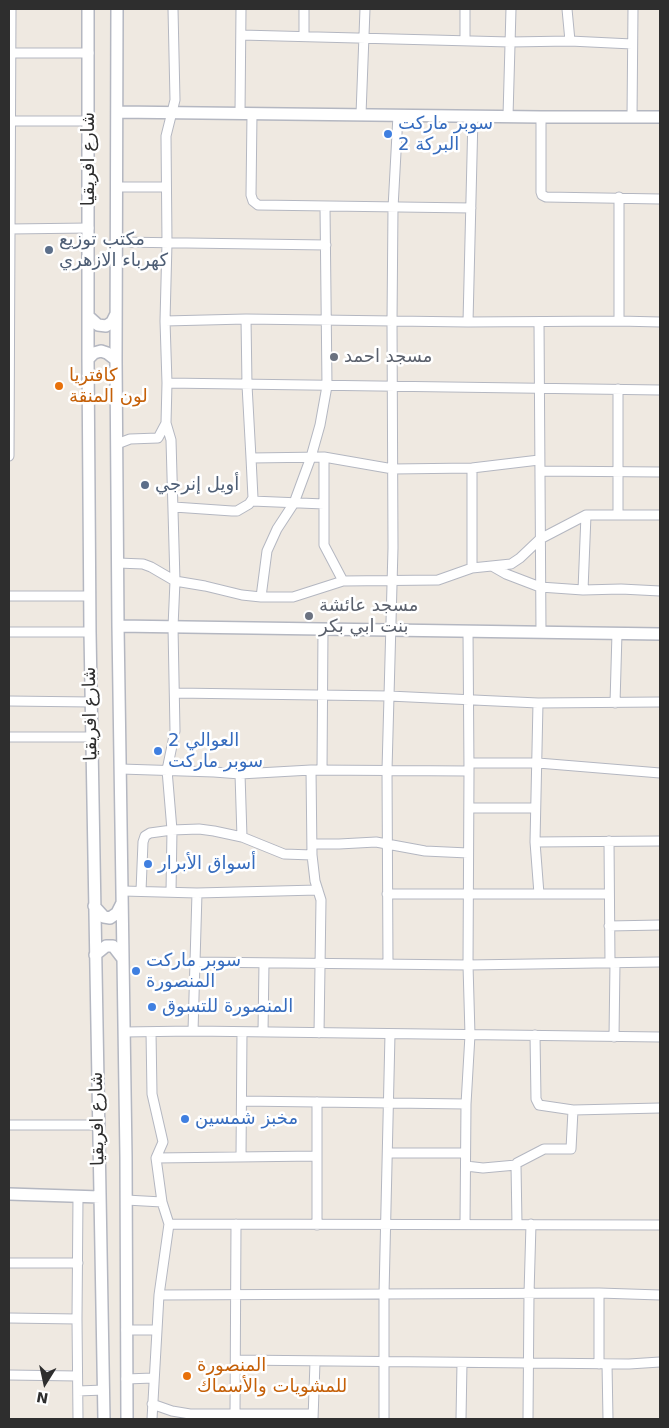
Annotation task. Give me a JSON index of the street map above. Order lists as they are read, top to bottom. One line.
{"streets":{"street":["شارع افريقيا"]},"places":["سوبر ماركت البركة 2","مكتب توزيع كهرباء الازهري","مسجد احمد","كافتريا لون المنقة","أويل إنرجي","مسجد عائشة بنت ابي بكر","العوالي 2 سوبر ماركت","أسواق الأبرار","سوبر ماركت المنصورة","المنصورة للتسوق","مخبز شمسين","المنصورة للمشويات والأسماك"],"north":"bottom"}
